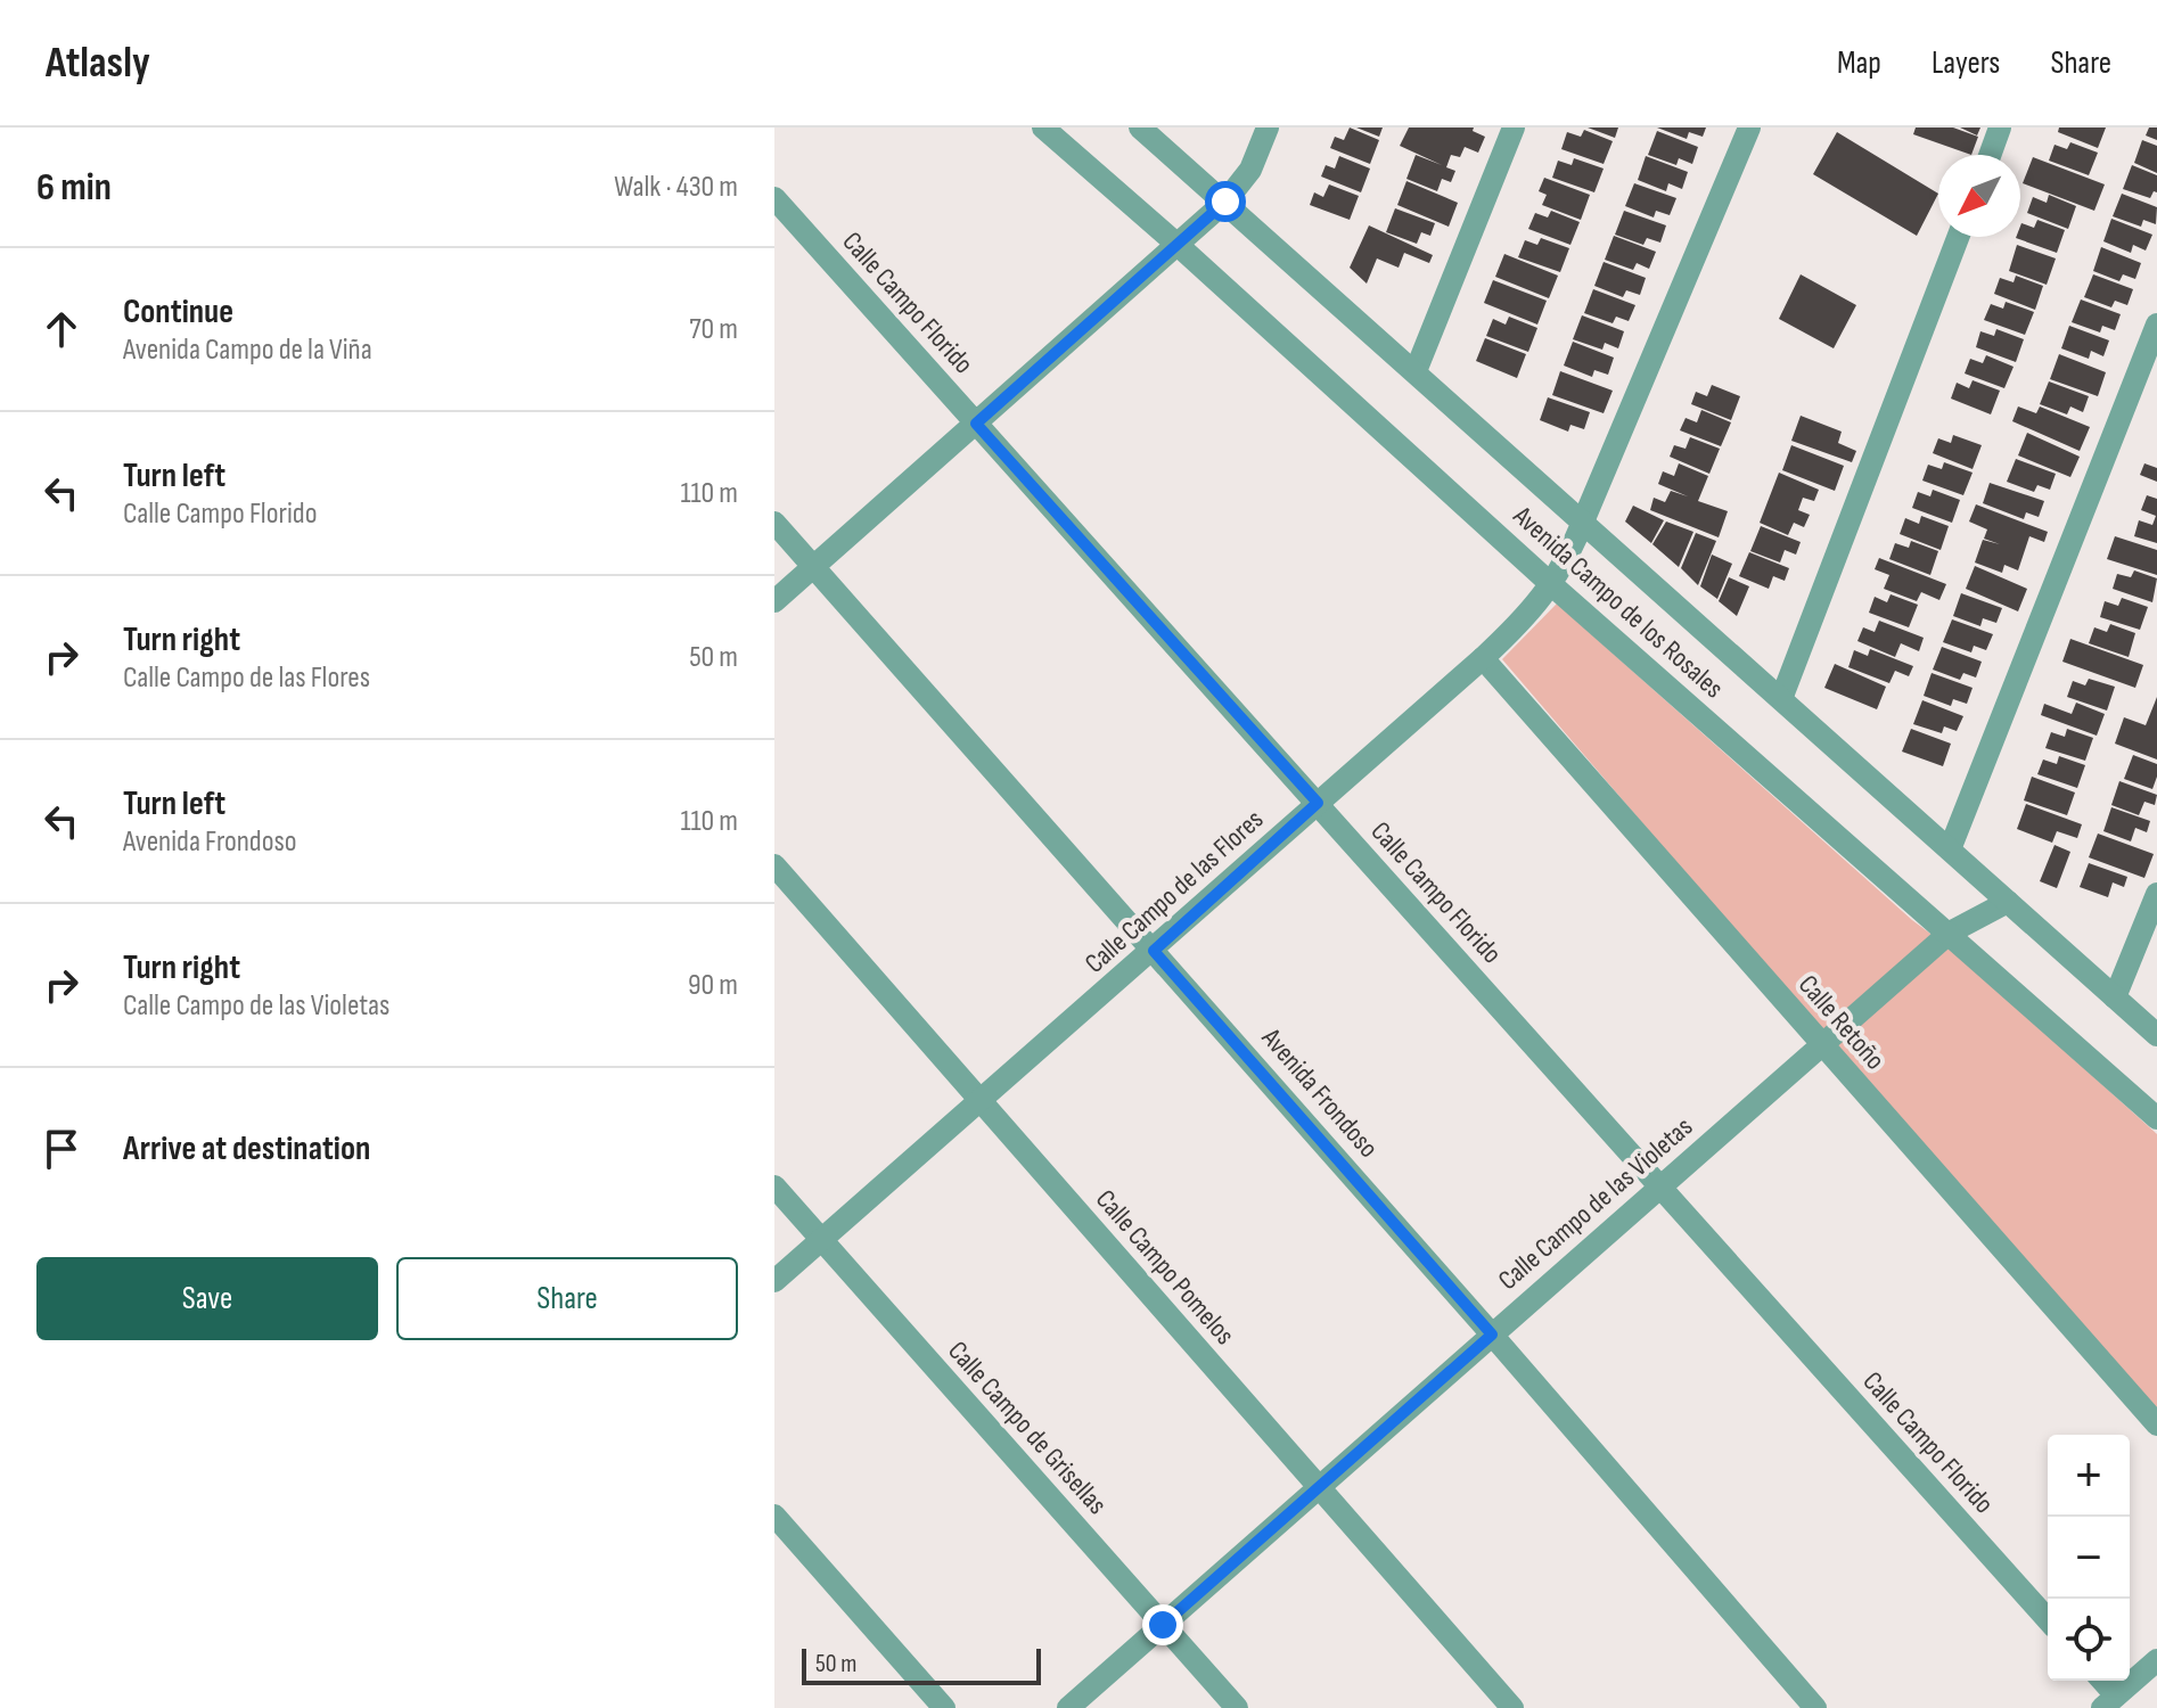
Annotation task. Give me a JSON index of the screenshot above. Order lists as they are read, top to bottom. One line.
{"streets":{"street":["Calle Campo Florido","Avenida Campo de los Rosales","Calle Campo de las Flores","Calle Retoño","Avenida Frondoso","Calle Campo de las Violetas","Calle Campo Pomelos","Calle Campo de Grisellas"]},"crossings":[["Calle Campo Florido","Calle Campo de las Flores"],["Calle Campo Florido","Calle Campo de las Violetas"],["Avenida Campo de los Rosales","Calle Campo de las Flores"],["Avenida Campo de los Rosales","Calle Campo de las Violetas"],["Calle Campo de las Flores","Calle Retoño"],["Calle Campo de las Flores","Avenida Frondoso"],["Calle Campo de las Flores","Calle Campo Pomelos"],["Calle Campo de las Flores","Calle Campo de Grisellas"],["Calle Retoño","Calle Campo de las Violetas"],["Avenida Frondoso","Calle Campo de las Violetas"],["Calle Campo de las Violetas","Calle Campo Pomelos"],["Calle Campo de las Violetas","Calle Campo de Grisellas"]],"scale_bar":"50 m","north":"bottom left","page":{"header":"Atlasly","nav":["Map","Layers","Share"],"heading":["6 min","Walk · 430 m"],"list":[["Continue","Avenida Campo de la Viña","70 m"],["Turn left","Calle Campo Florido","110 m"],["Turn right","Calle Campo de las Flores","50 m"],["Turn left","Avenida Frondoso","110 m"],["Turn right","Calle Campo de las Violetas","90 m"],"Arrive at destination"],"buttons":["Save","Share"],"map_buttons":["+","−"],"scale":"50 m"}}
